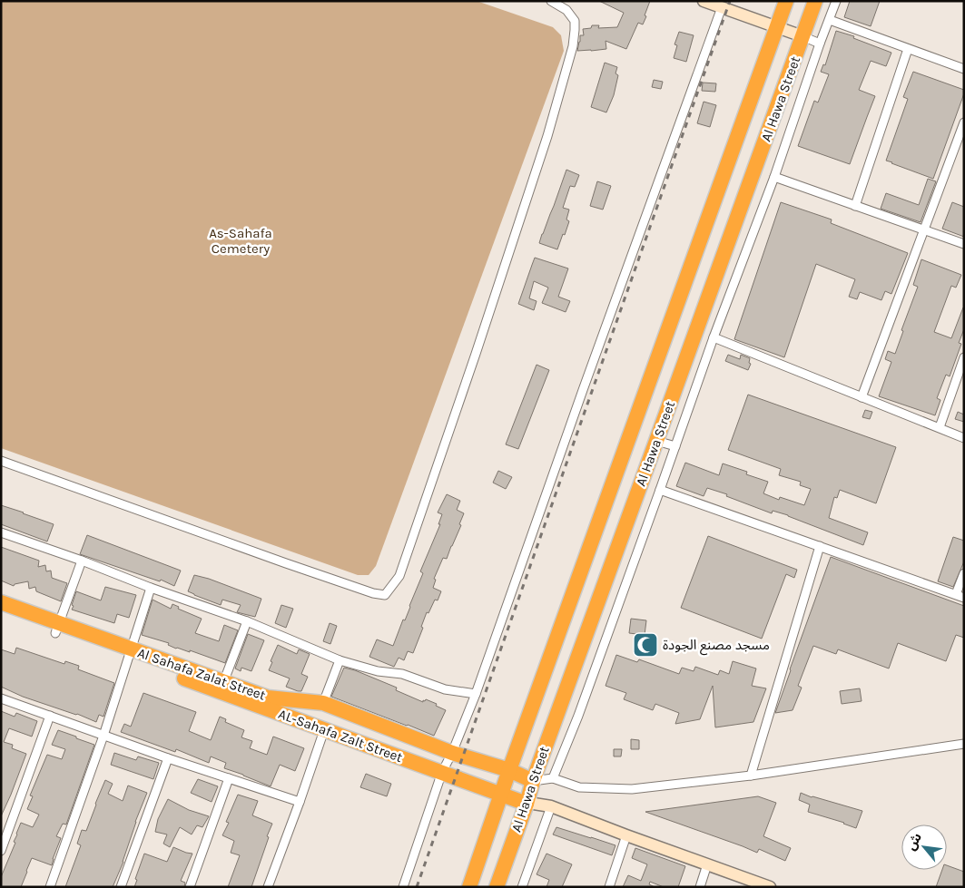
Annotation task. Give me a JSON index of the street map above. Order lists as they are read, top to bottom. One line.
{"streets":{"highway":["Al Hawa Street","Al Sahafa Zalat Street","AL-Sahafa Zalt Street"]},"crossings":[["Al Hawa Street","Al Sahafa Zalat Street"],["Al Hawa Street","AL-Sahafa Zalt Street"],["Al Sahafa Zalat Street","AL-Sahafa Zalt Street"]],"parks":["As-Sahafa Cemetery"],"places":{"mosque":["مسجد مصنع الجودة"]},"north":"top left"}
